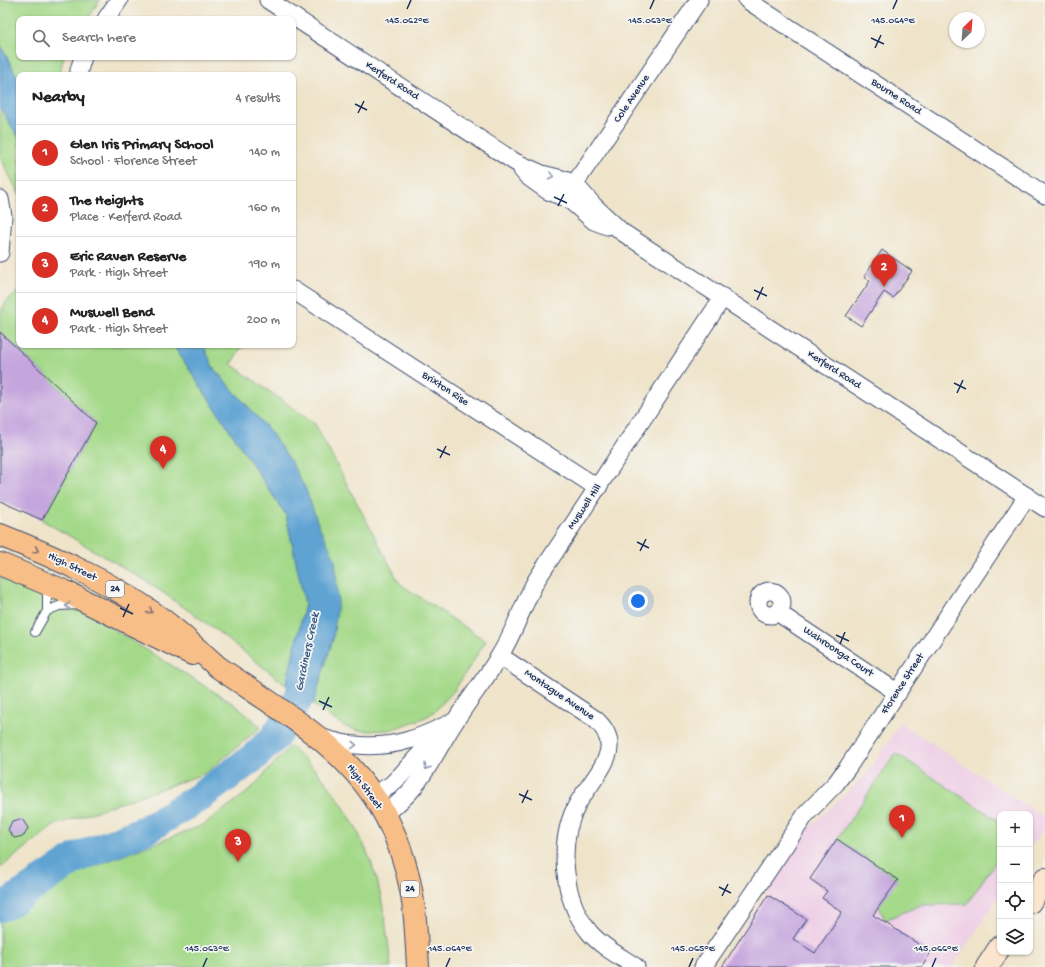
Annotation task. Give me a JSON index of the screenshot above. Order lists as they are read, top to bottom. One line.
{"streets":{"main road":["High Street","24"],"street":["Kerferd Road","Bourne Road","Cole Avenue","Brixton Rise","Muswell Hill","Wahroonga Court","Florence Street","Montague Avenue"]},"crossings":[["Kerferd Road","Cole Avenue"],["Kerferd Road","Muswell Hill"],["Kerferd Road","Florence Street"],["Brixton Rise","Muswell Hill"],["Muswell Hill","High Street"],["Muswell Hill","Montague Avenue"],["Wahroonga Court","Florence Street"]],"water":["Gardiners Creek"],"north":"top right","page":{"search":"Search here","heading":["Nearby","4 results"],"list":[{"mark":"1","name":"Glen Iris Primary School","note":"School · Florence Street","value":"140 m"},{"mark":"2","name":"The Heights","note":"Place · Kerferd Road","value":"160 m"},{"mark":"3","name":"Eric Raven Reserve","note":"Park · High Street","value":"190 m"},{"mark":"4","name":"Muswell Bend","note":"Park · High Street","value":"200 m"}],"pins":["2","4","1","3"],"map_buttons":["+","−"]},"coordinates":["145.062°E","145.063°E","145.064°E","145.065°E","145.066°E"]}
